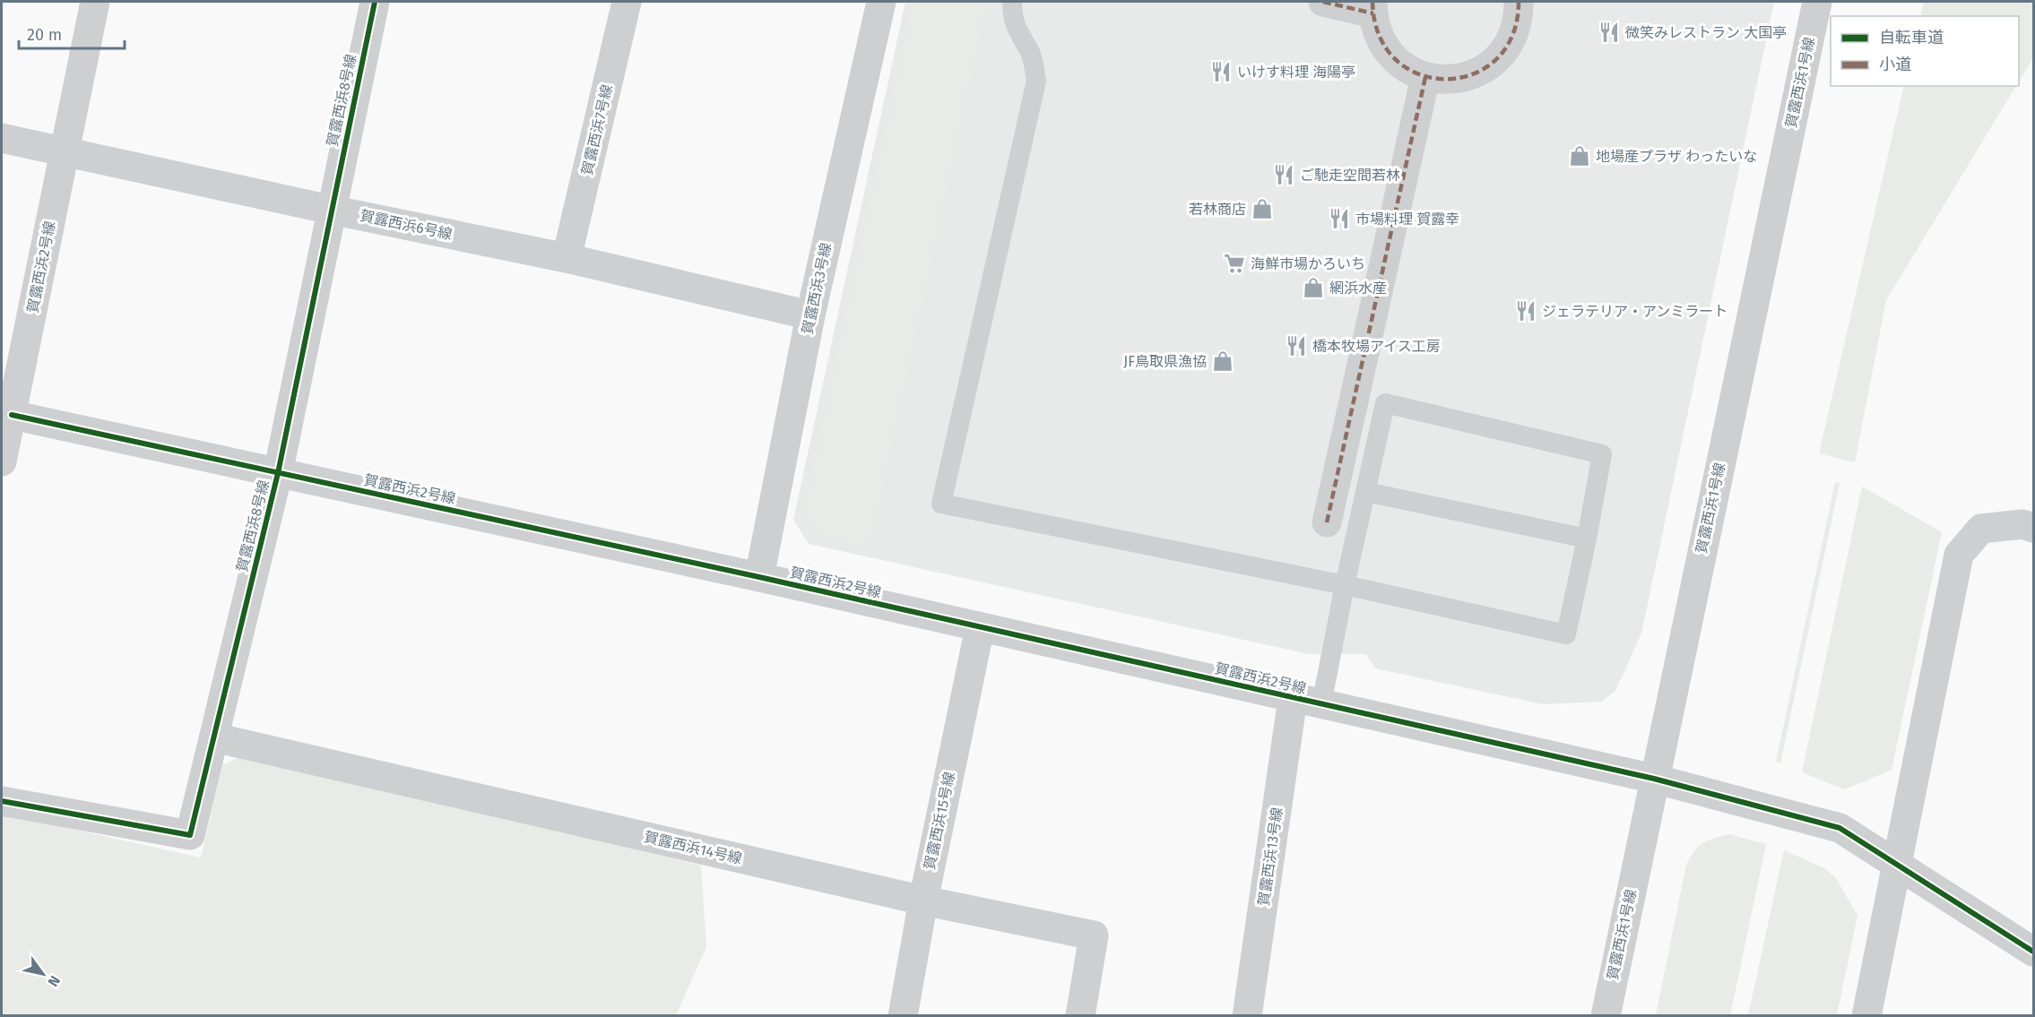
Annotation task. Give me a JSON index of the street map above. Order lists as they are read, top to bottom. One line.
{"streets":{"street":["賀露西浜1号線","賀露西浜8号線","賀露西浜7号線","賀露西浜6号線","賀露西浜2号線","賀露西浜3号線","賀露西浜15号線","賀露西浜14号線","賀露西浜13号線"]},"crossings":[["賀露西浜1号線","賀露西浜2号線"],["賀露西浜8号線","賀露西浜6号線"],["賀露西浜8号線","賀露西浜2号線"],["賀露西浜8号線","賀露西浜14号線"],["賀露西浜7号線","賀露西浜6号線"],["賀露西浜6号線","賀露西浜2号線"],["賀露西浜6号線","賀露西浜3号線"],["賀露西浜2号線","賀露西浜3号線"],["賀露西浜2号線","賀露西浜15号線"],["賀露西浜2号線","賀露西浜13号線"],["賀露西浜15号線","賀露西浜14号線"]],"places":{"restaurant":["微笑みレストラン 大国亭","いけす料理 海陽亭","ご馳走空間若林","市場料理 賀露幸","ジェラテリア・アンミラート","橋本牧場アイス工房"],"shop":["地場産プラザ わったいな","若林商店","網浜水産","JF鳥取県漁協"],"supermarket":["海鮮市場かろいち"]},"legend":["自転車道","小道"],"scale_bar":"20 m","north":"bottom right"}
